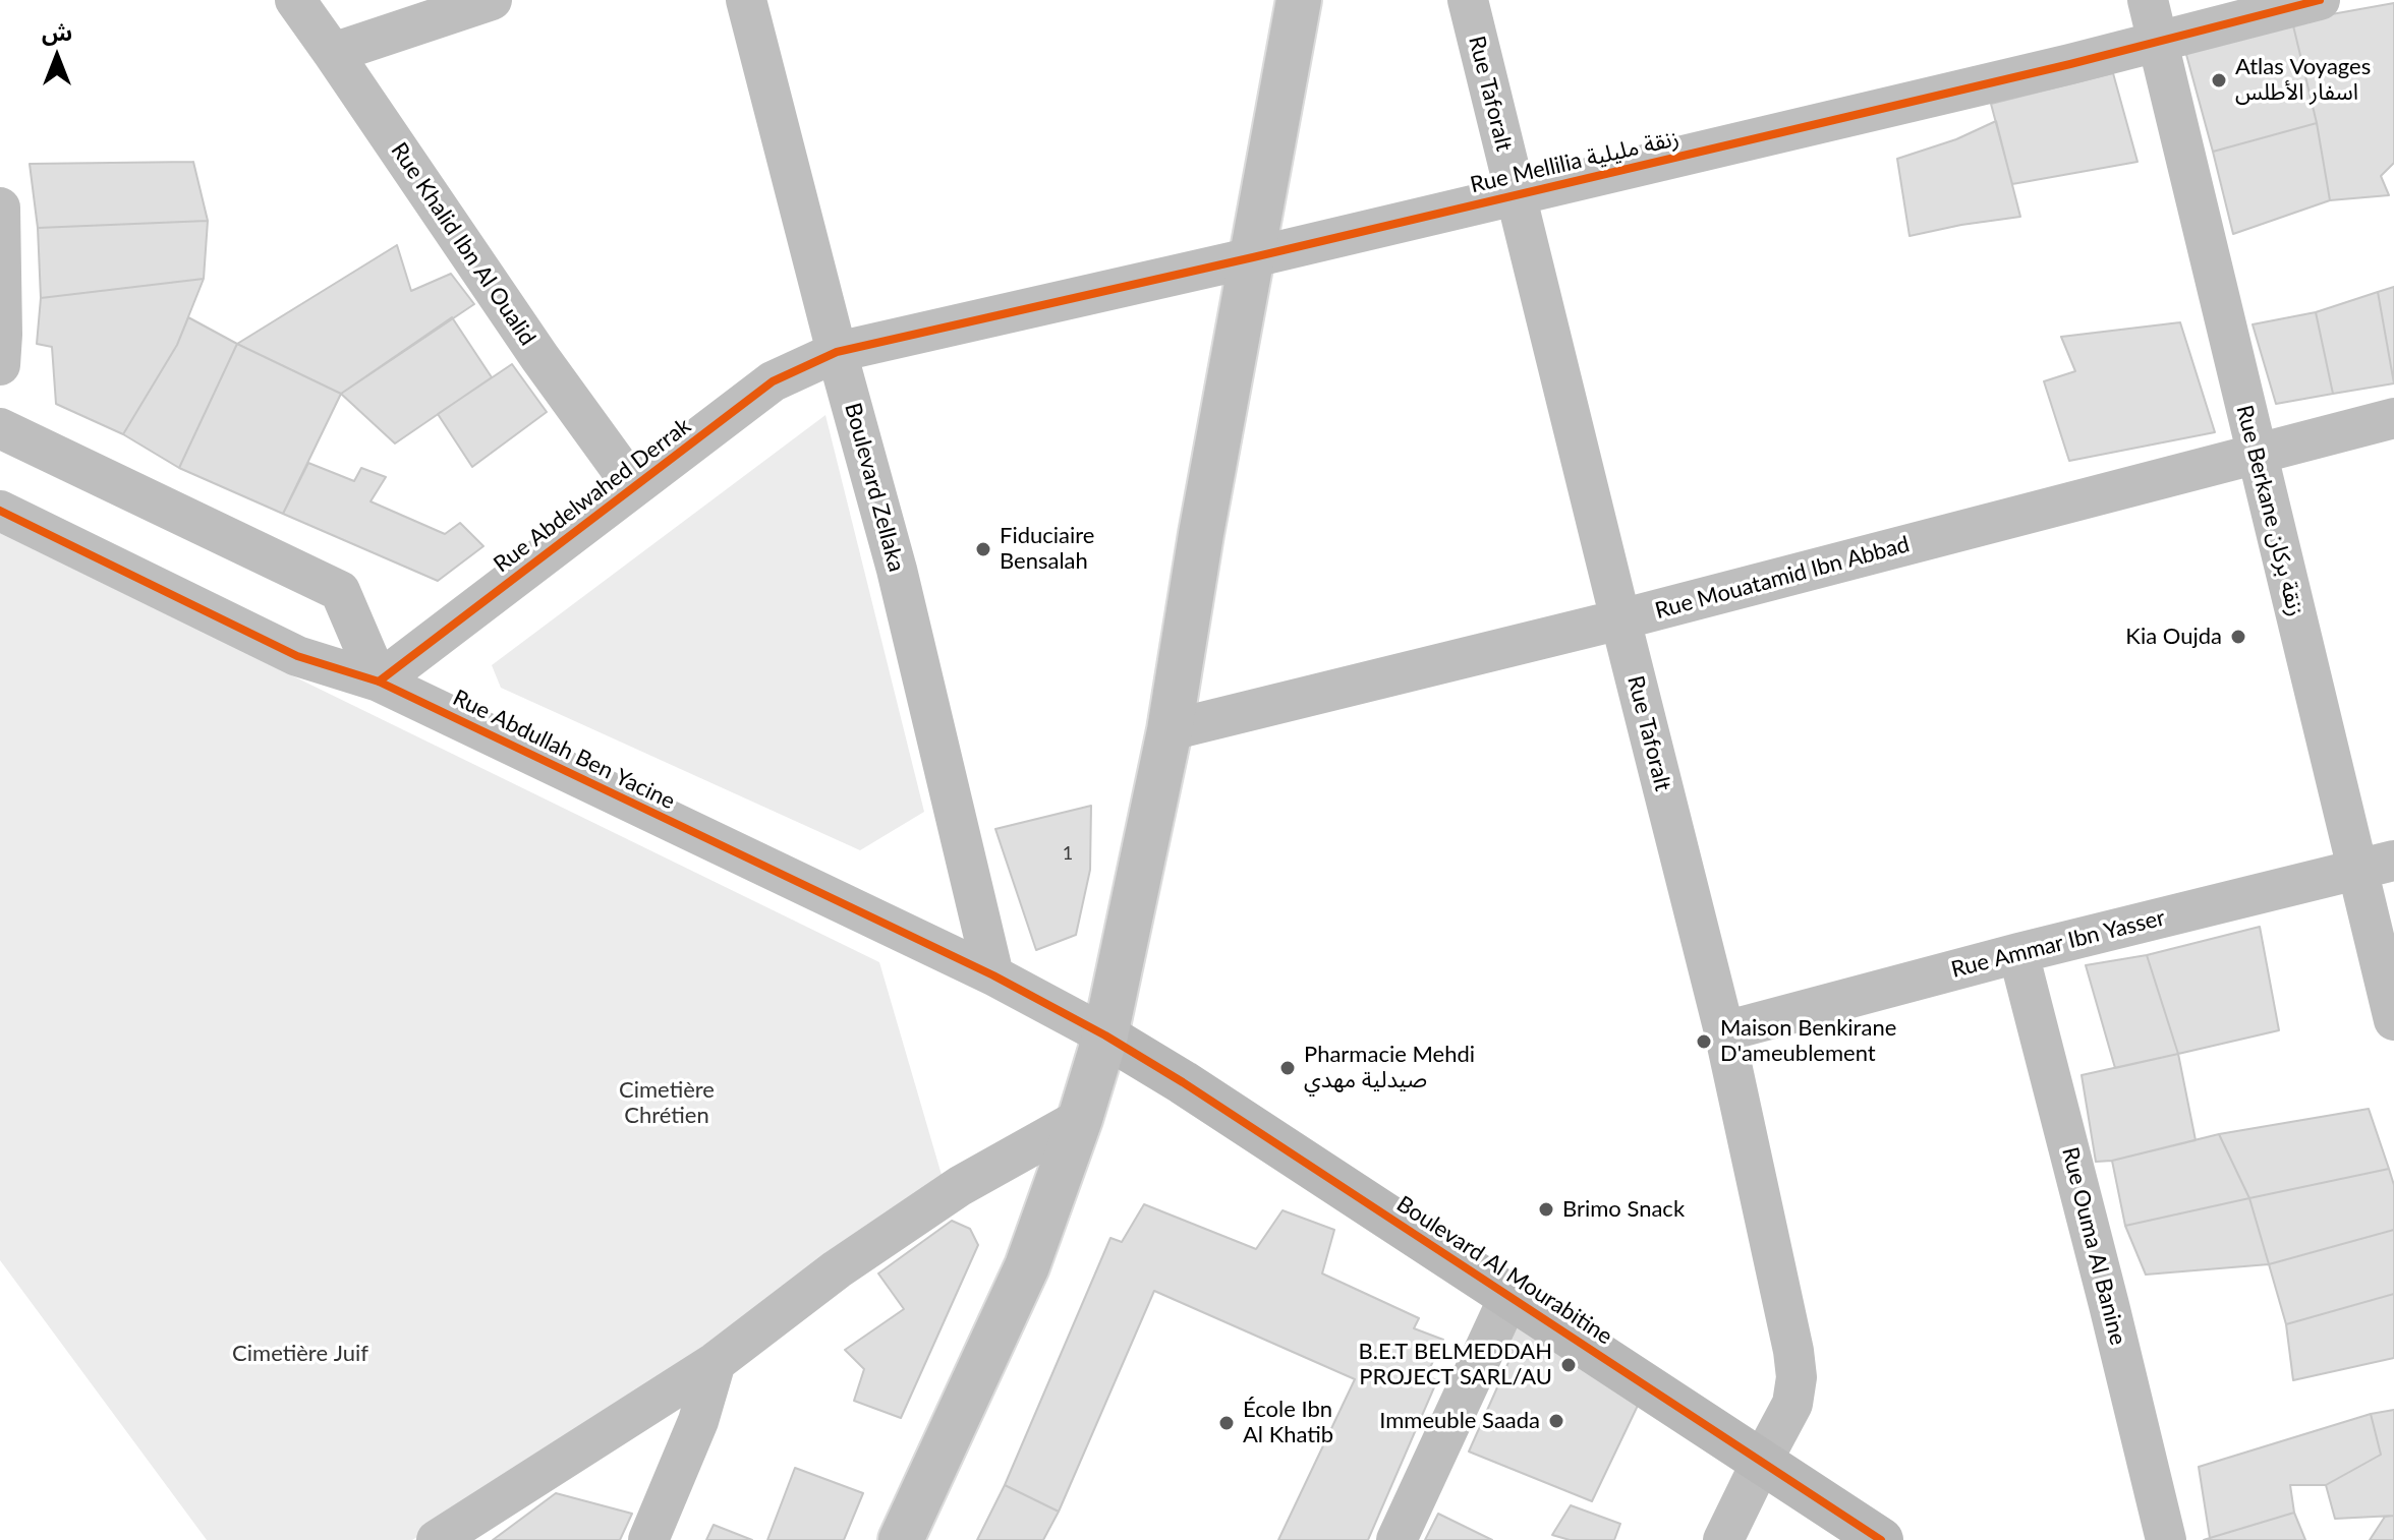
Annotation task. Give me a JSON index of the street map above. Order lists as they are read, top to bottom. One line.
{"streets":{"street":["Rue Taforalt","Rue Mellilia زنقة مليلية","Rue Khalid Ibn Al Oualid","Boulevard Zellaka","Rue Abdelwahed Derrak","Rue Berkane زنقة بركان","Rue Mouatamid Ibn Abbad","Rue Abdullah Ben Yacine","Rue Ammar Ibn Yasser","Rue Ouma Al Banine","Boulevard Al Mourabitine"]},"crossings":[["Rue Taforalt","Rue Mellilia زنقة مليلية"],["Rue Taforalt","Rue Mouatamid Ibn Abbad"],["Rue Taforalt","Rue Ammar Ibn Yasser"],["Rue Taforalt","Boulevard Al Mourabitine"],["Rue Mellilia زنقة مليلية","Boulevard Zellaka"],["Rue Mellilia زنقة مليلية","Rue Abdelwahed Derrak"],["Rue Mellilia زنقة مليلية","Rue Berkane زنقة بركان"],["Rue Khalid Ibn Al Oualid","Rue Abdelwahed Derrak"],["Boulevard Zellaka","Rue Abdelwahed Derrak"],["Boulevard Zellaka","Rue Abdullah Ben Yacine"],["Rue Abdelwahed Derrak","Rue Abdullah Ben Yacine"],["Rue Berkane زنقة بركان","Rue Mouatamid Ibn Abbad"],["Rue Berkane زنقة بركان","Rue Ammar Ibn Yasser"],["Rue Abdullah Ben Yacine","Boulevard Al Mourabitine"],["Rue Ammar Ibn Yasser","Rue Ouma Al Banine"]],"parks":["Cimetière Chrétien","Cimetière Juif"],"places":["Atlas Voyages اسفار الأطلس","Fiduciaire Bensalah","Kia Oujda","Maison Benkirane D'ameublement","Pharmacie Mehdi صيدلية مهدي","Brimo Snack","B.E.T BELMEDDAH PROJECT SARL/AU","Immeuble Saada","École Ibn Al Khatib"],"house_numbers":["1"],"north":"top"}
